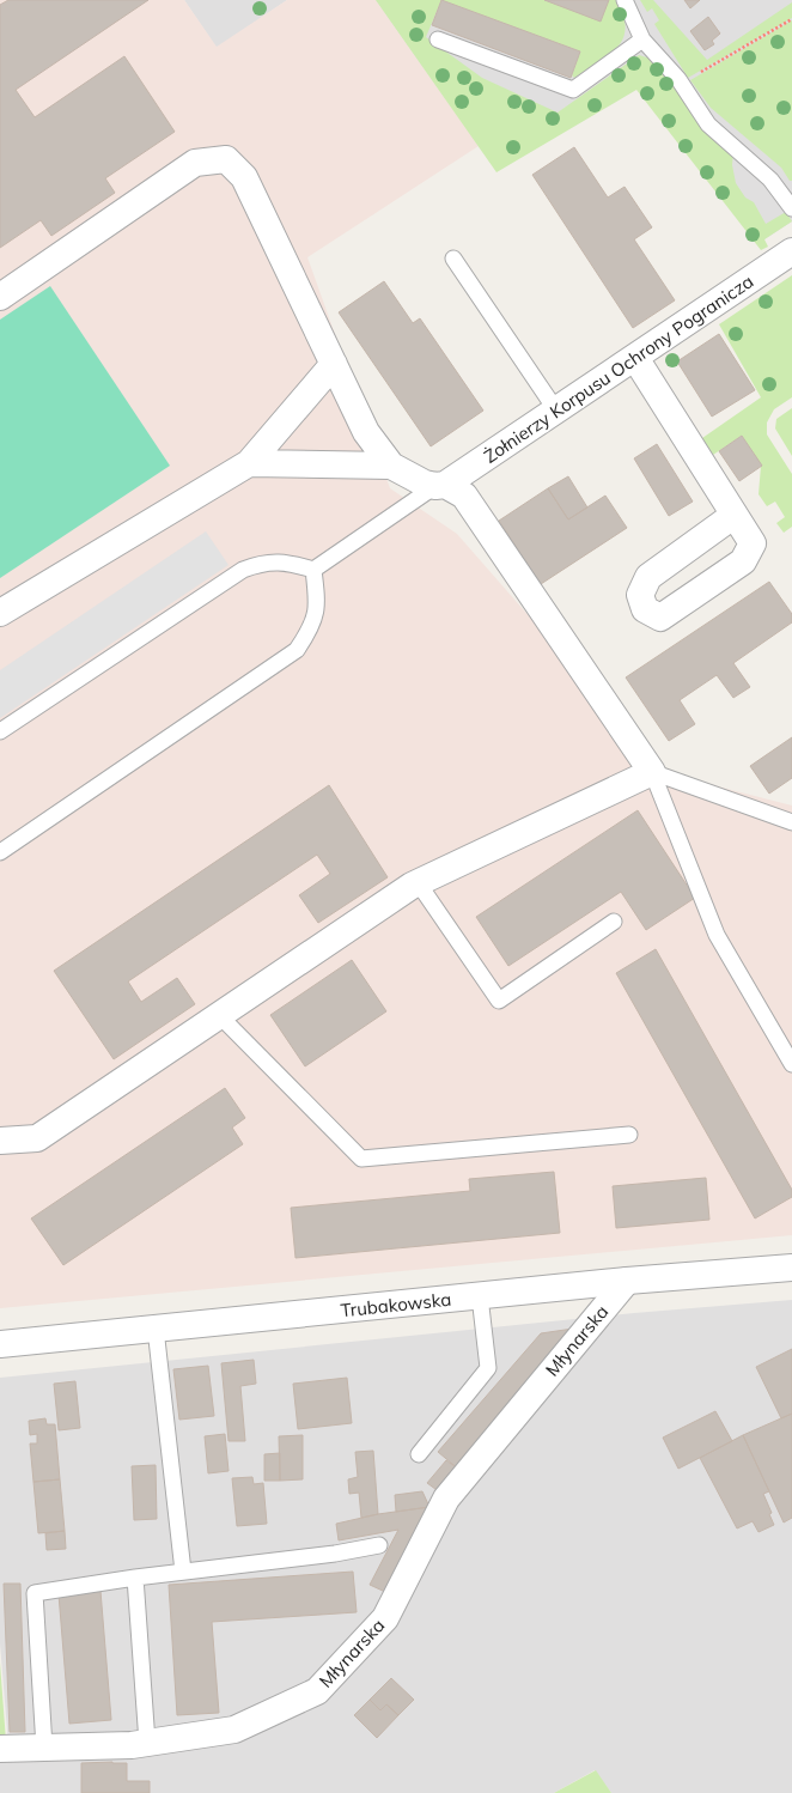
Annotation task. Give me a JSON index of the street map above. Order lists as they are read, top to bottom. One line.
{"streets":{"street":["Żołnierzy Korpusu Ochrony Pogranicza","Trubakowska","Młynarska"]},"crossings":[["Trubakowska","Młynarska"]]}
